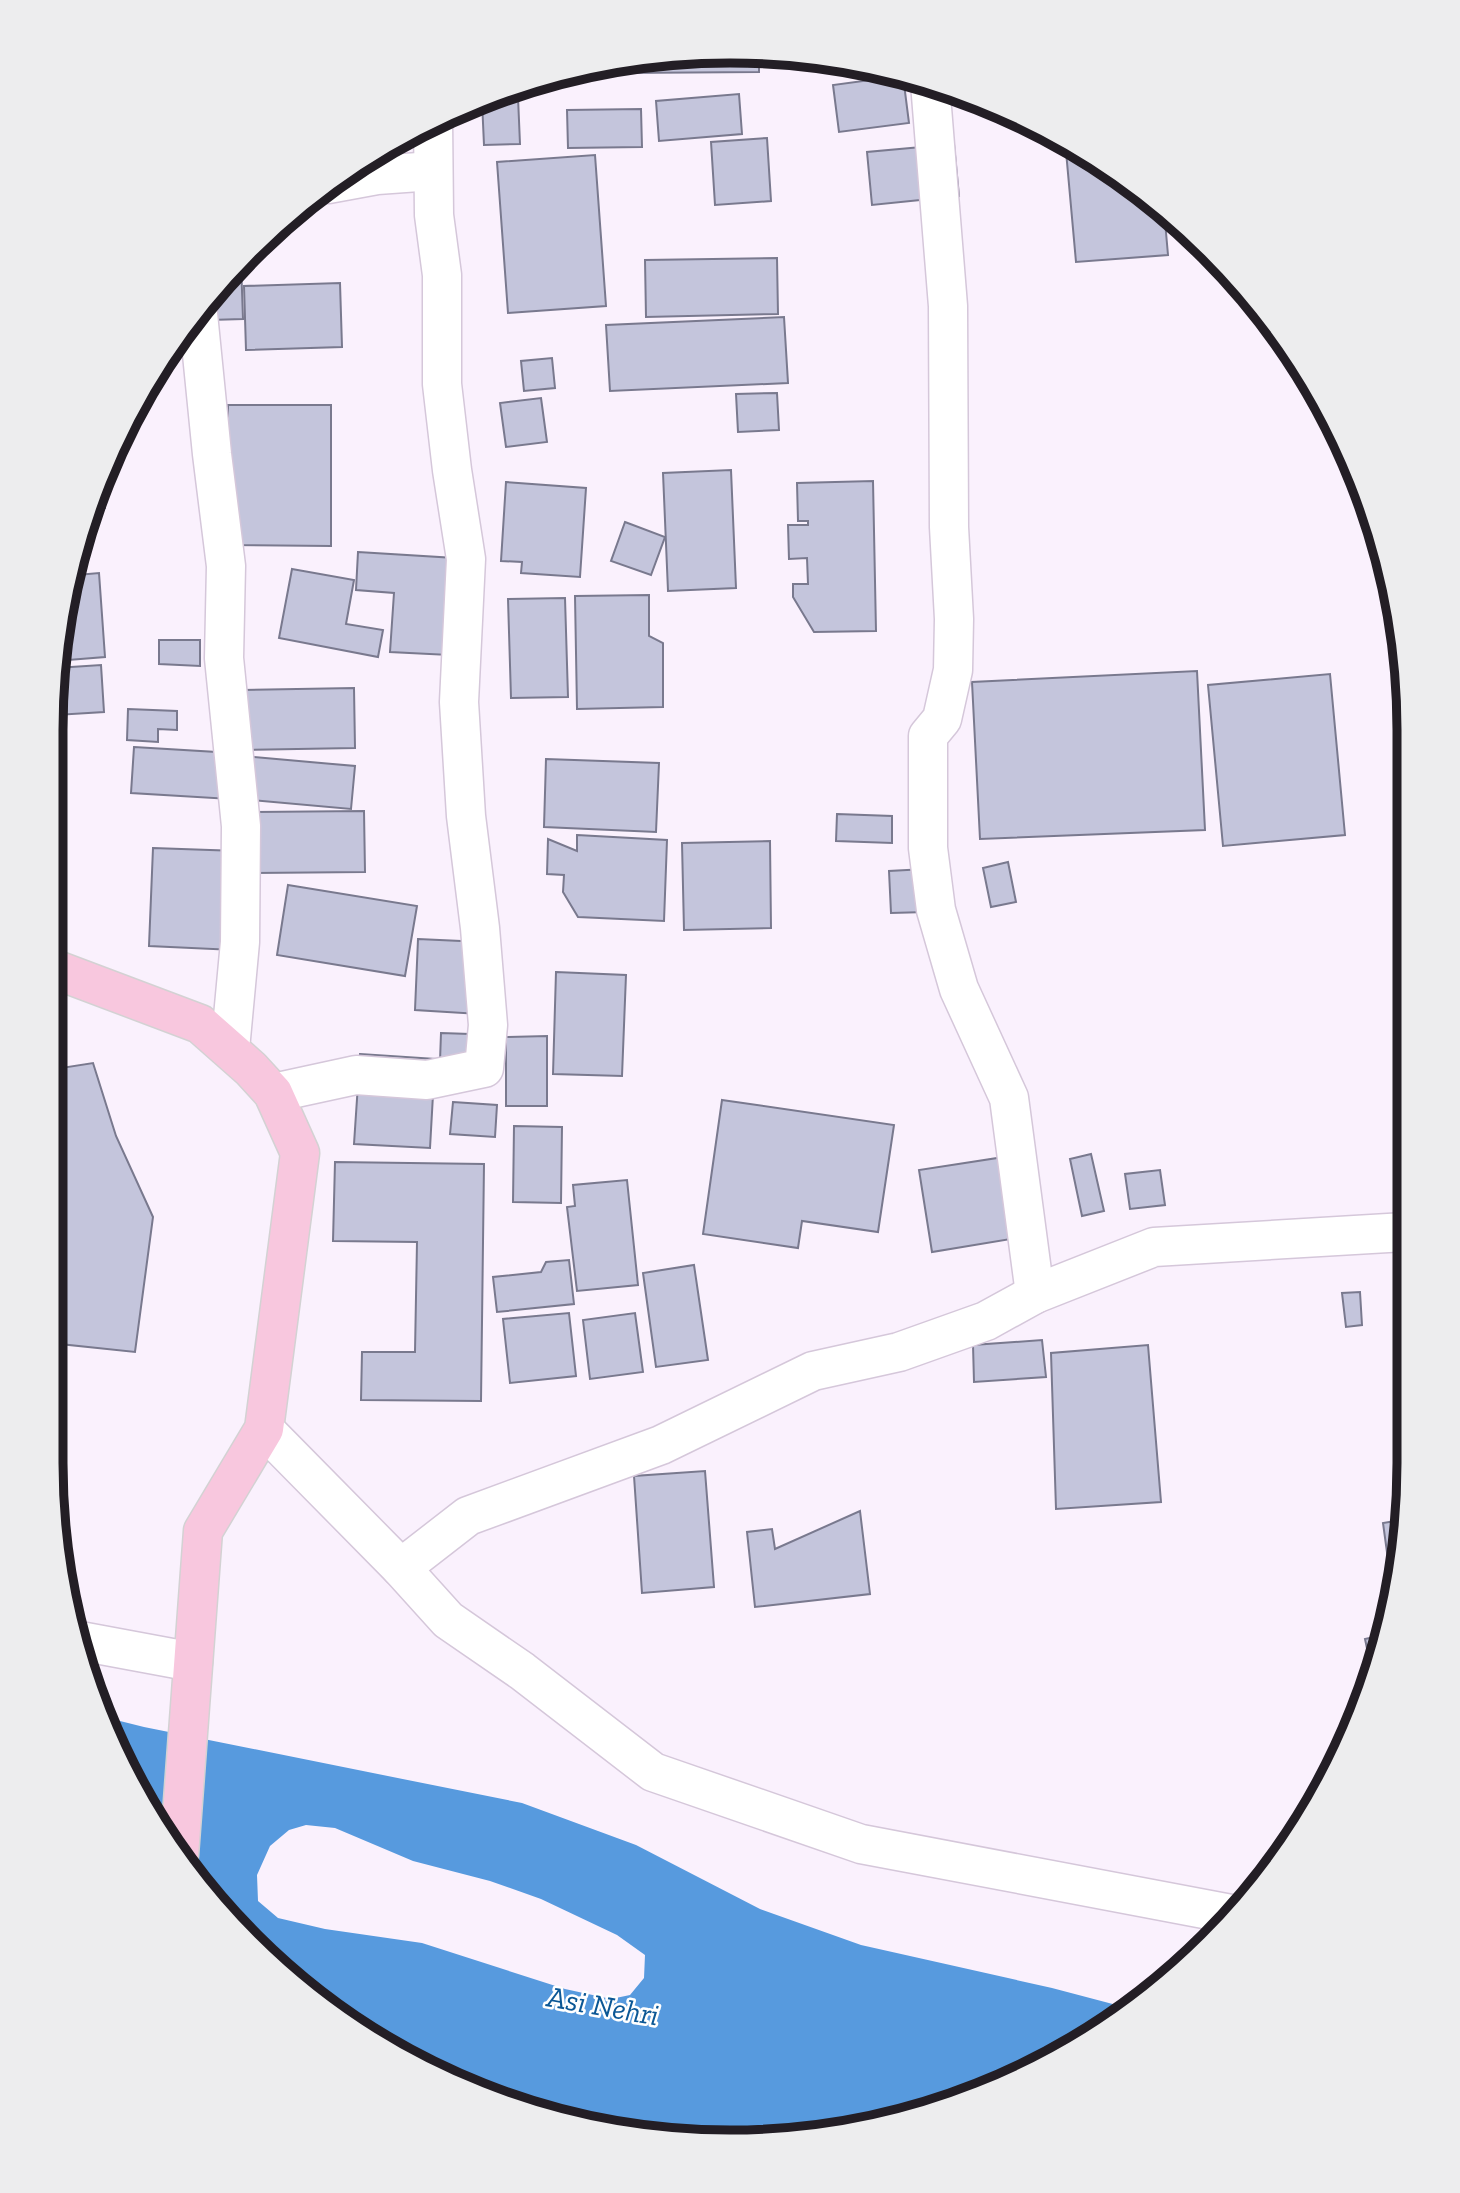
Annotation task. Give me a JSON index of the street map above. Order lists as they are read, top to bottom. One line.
{"water":["Asi Nehri"]}
